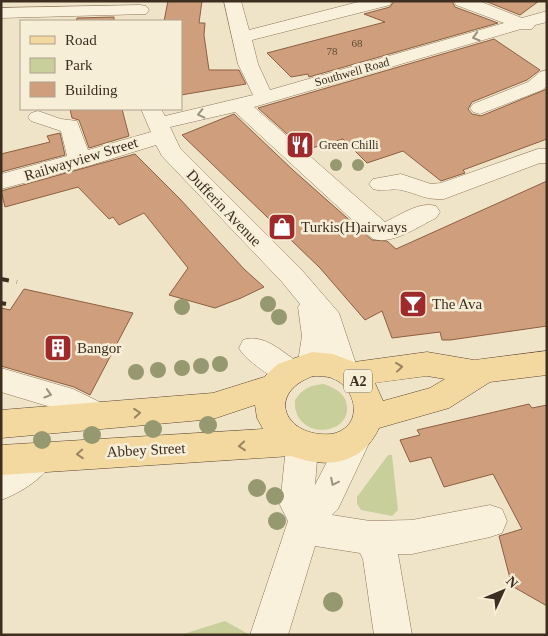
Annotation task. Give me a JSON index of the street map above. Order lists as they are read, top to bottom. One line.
{"streets":{"main road":["A2","Abbey Street"],"street":["Southwell Road","Railwayview Street","Dufferin Avenue"]},"crossings":[["Southwell Road","Railwayview Street"],["Southwell Road","Dufferin Avenue"],["Railwayview Street","Dufferin Avenue"],["Dufferin Avenue","A2"],["Dufferin Avenue","Abbey Street"],["A2","Abbey Street"]],"places":{"restaurant":["Green Chilli"],"shop":["Turkis(H)airways"],"bar":["The Ava"],"building":["Bangor"]},"house_numbers":["68","78"],"legend":["Road","Park","Building"],"north":"top right"}
